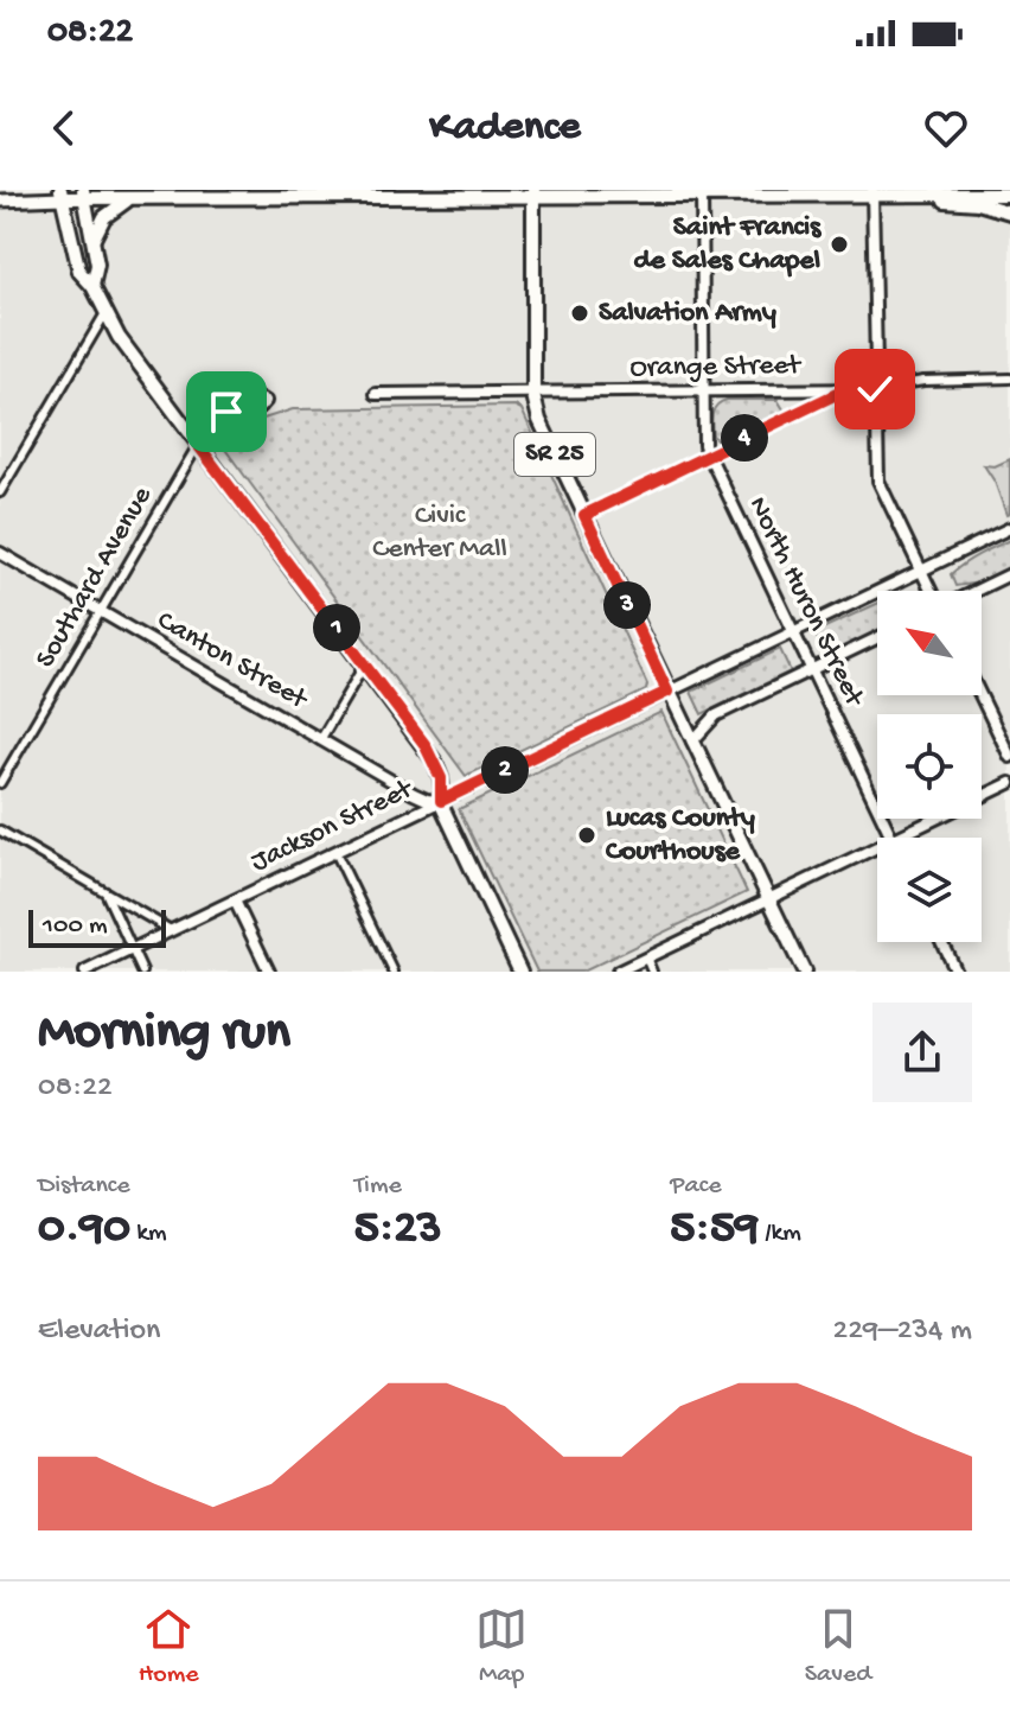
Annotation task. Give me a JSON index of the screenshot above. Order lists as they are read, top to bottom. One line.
{"streets":{"main road":["SR 25"],"street":["Orange Street","Southard Avenue","North Huron Street","Canton Street","Jackson Street"]},"crossings":[["Orange Street","SR 25"],["Orange Street","North Huron Street"],["SR 25","Jackson Street"],["Southard Avenue","Canton Street"],["North Huron Street","Jackson Street"],["Canton Street","Jackson Street"]],"parks":["Civic Center Mall"],"places":["Saint Francis de Sales Chapel","Salvation Army","Lucas County Courthouse"],"scale_bar":"100 m","north":"top left","page":{"status":"08:22","header":"Kadence","pins":["4","3","1","2"],"scale":"100 m","heading":["Morning run","08:22"],"stats":[["Distance","0.90 km"],["Time","5:23"],["Pace","5:59 /km"]],"chart":["Elevation","229–234 m"],"tabs":["Home","Map","Saved"]}}
